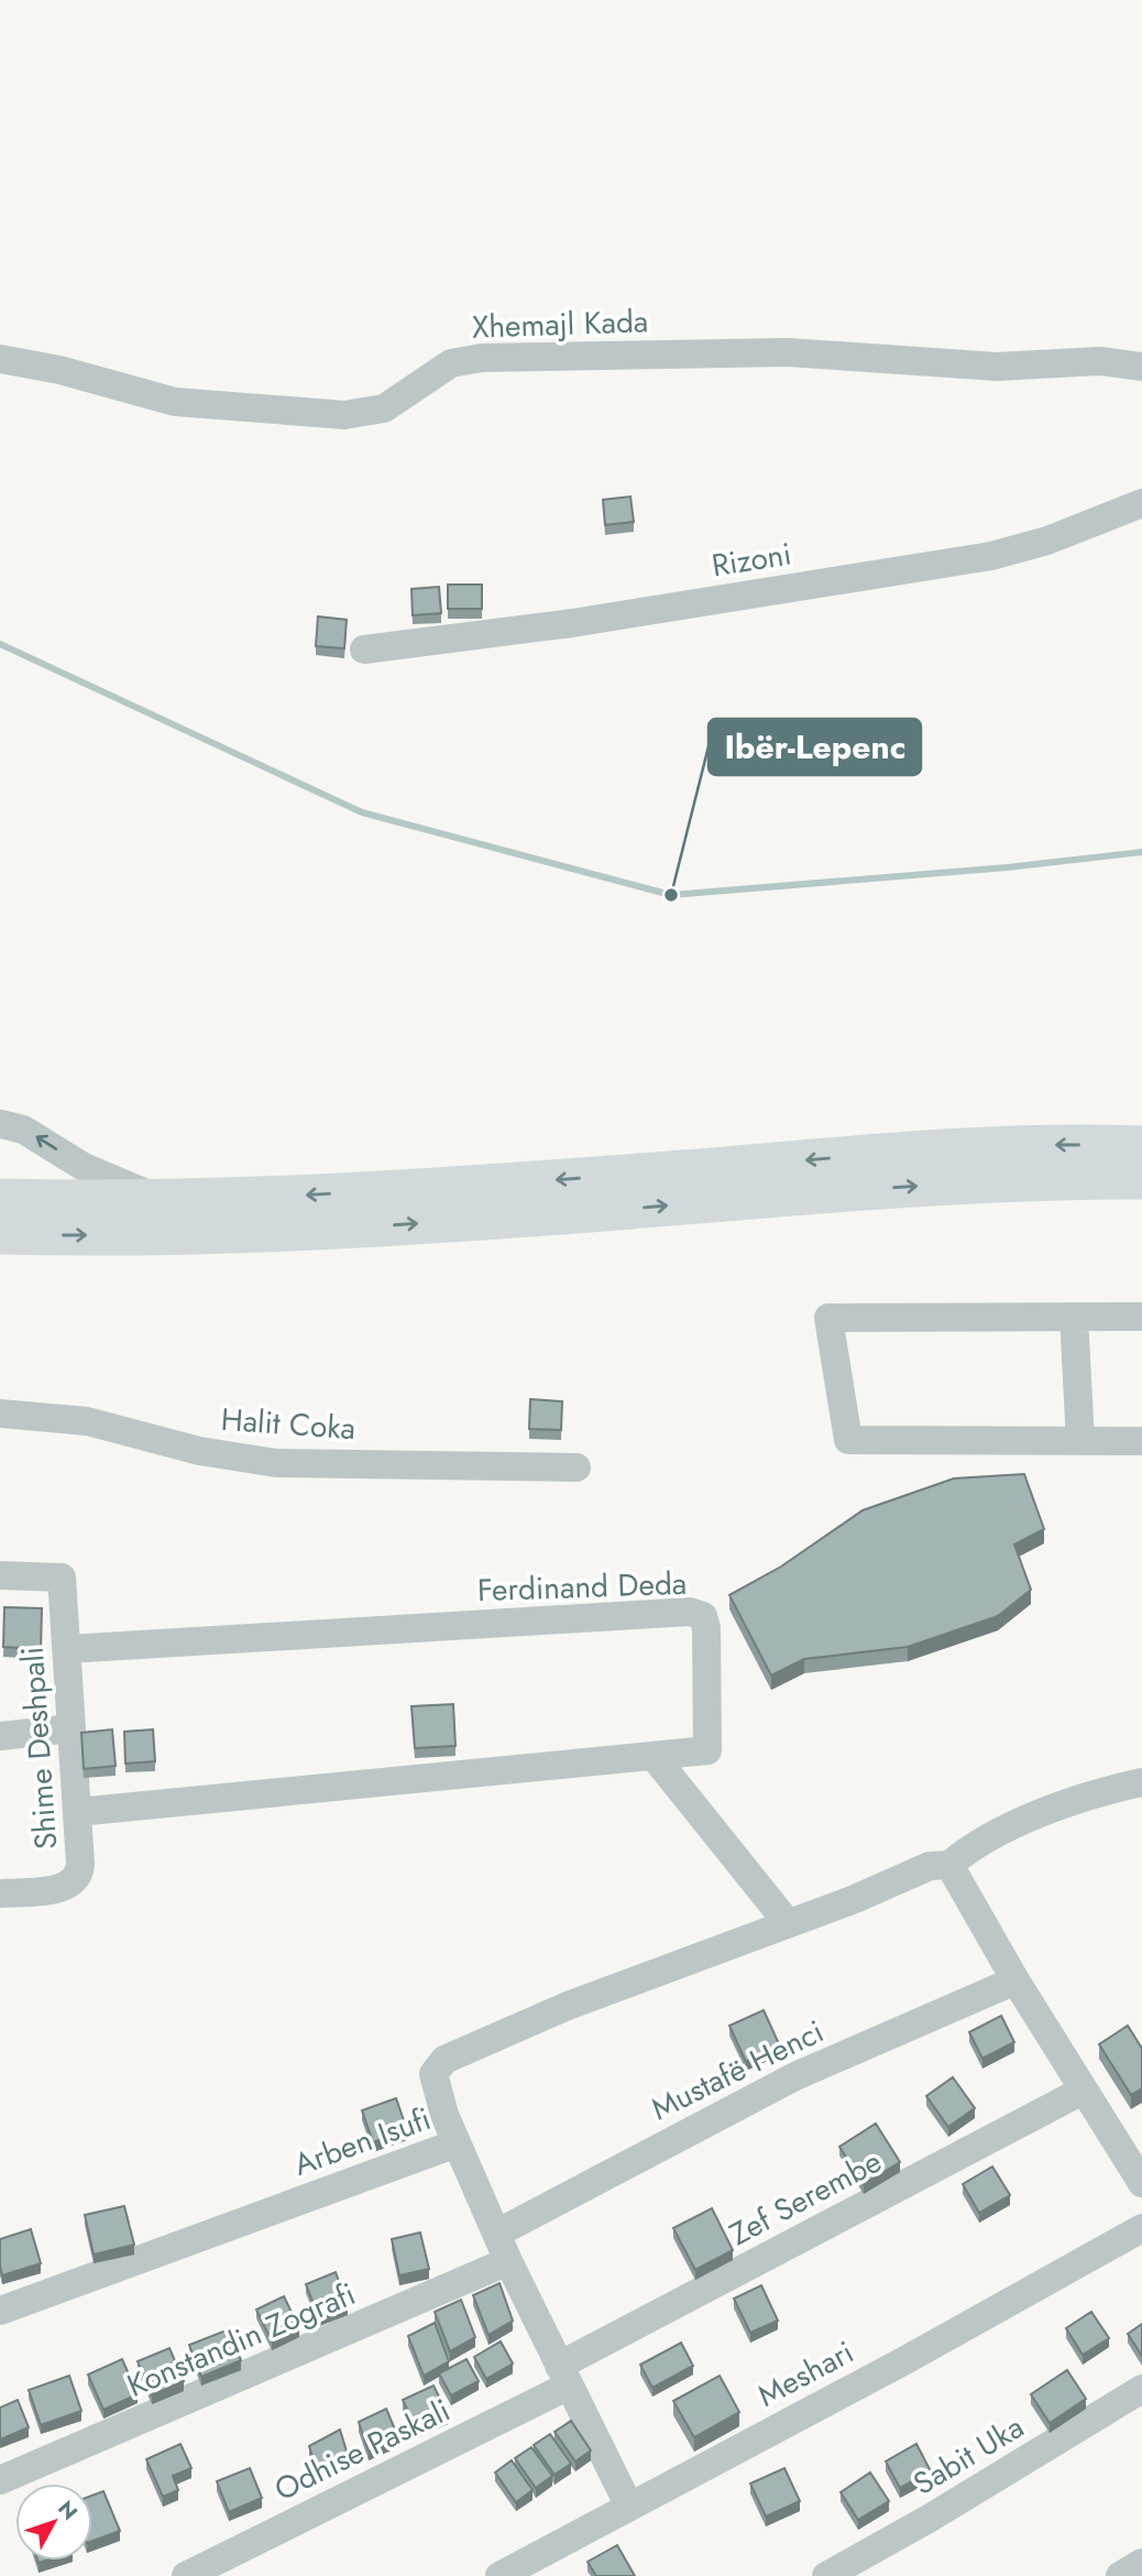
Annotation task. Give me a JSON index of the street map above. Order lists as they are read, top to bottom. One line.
{"streets":{"street":["Xhemajl Kada","Rizoni","Halit Coka","Ferdinand Deda","Shime Deshpali","Mustafë Henci","Arben Isufi","Zef Serembe","Konstandin Zografi","Meshari","Odhise Paskali","Sabit Uka"]},"crossings":[["Ferdinand Deda","Shime Deshpali"],["Mustafë Henci","Arben Isufi"],["Arben Isufi","Zef Serembe"],["Arben Isufi","Konstandin Zografi"],["Arben Isufi","Meshari"],["Arben Isufi","Odhise Paskali"],["Zef Serembe","Odhise Paskali"]],"places":["Ibër-Lepenc"],"north":"top right"}
